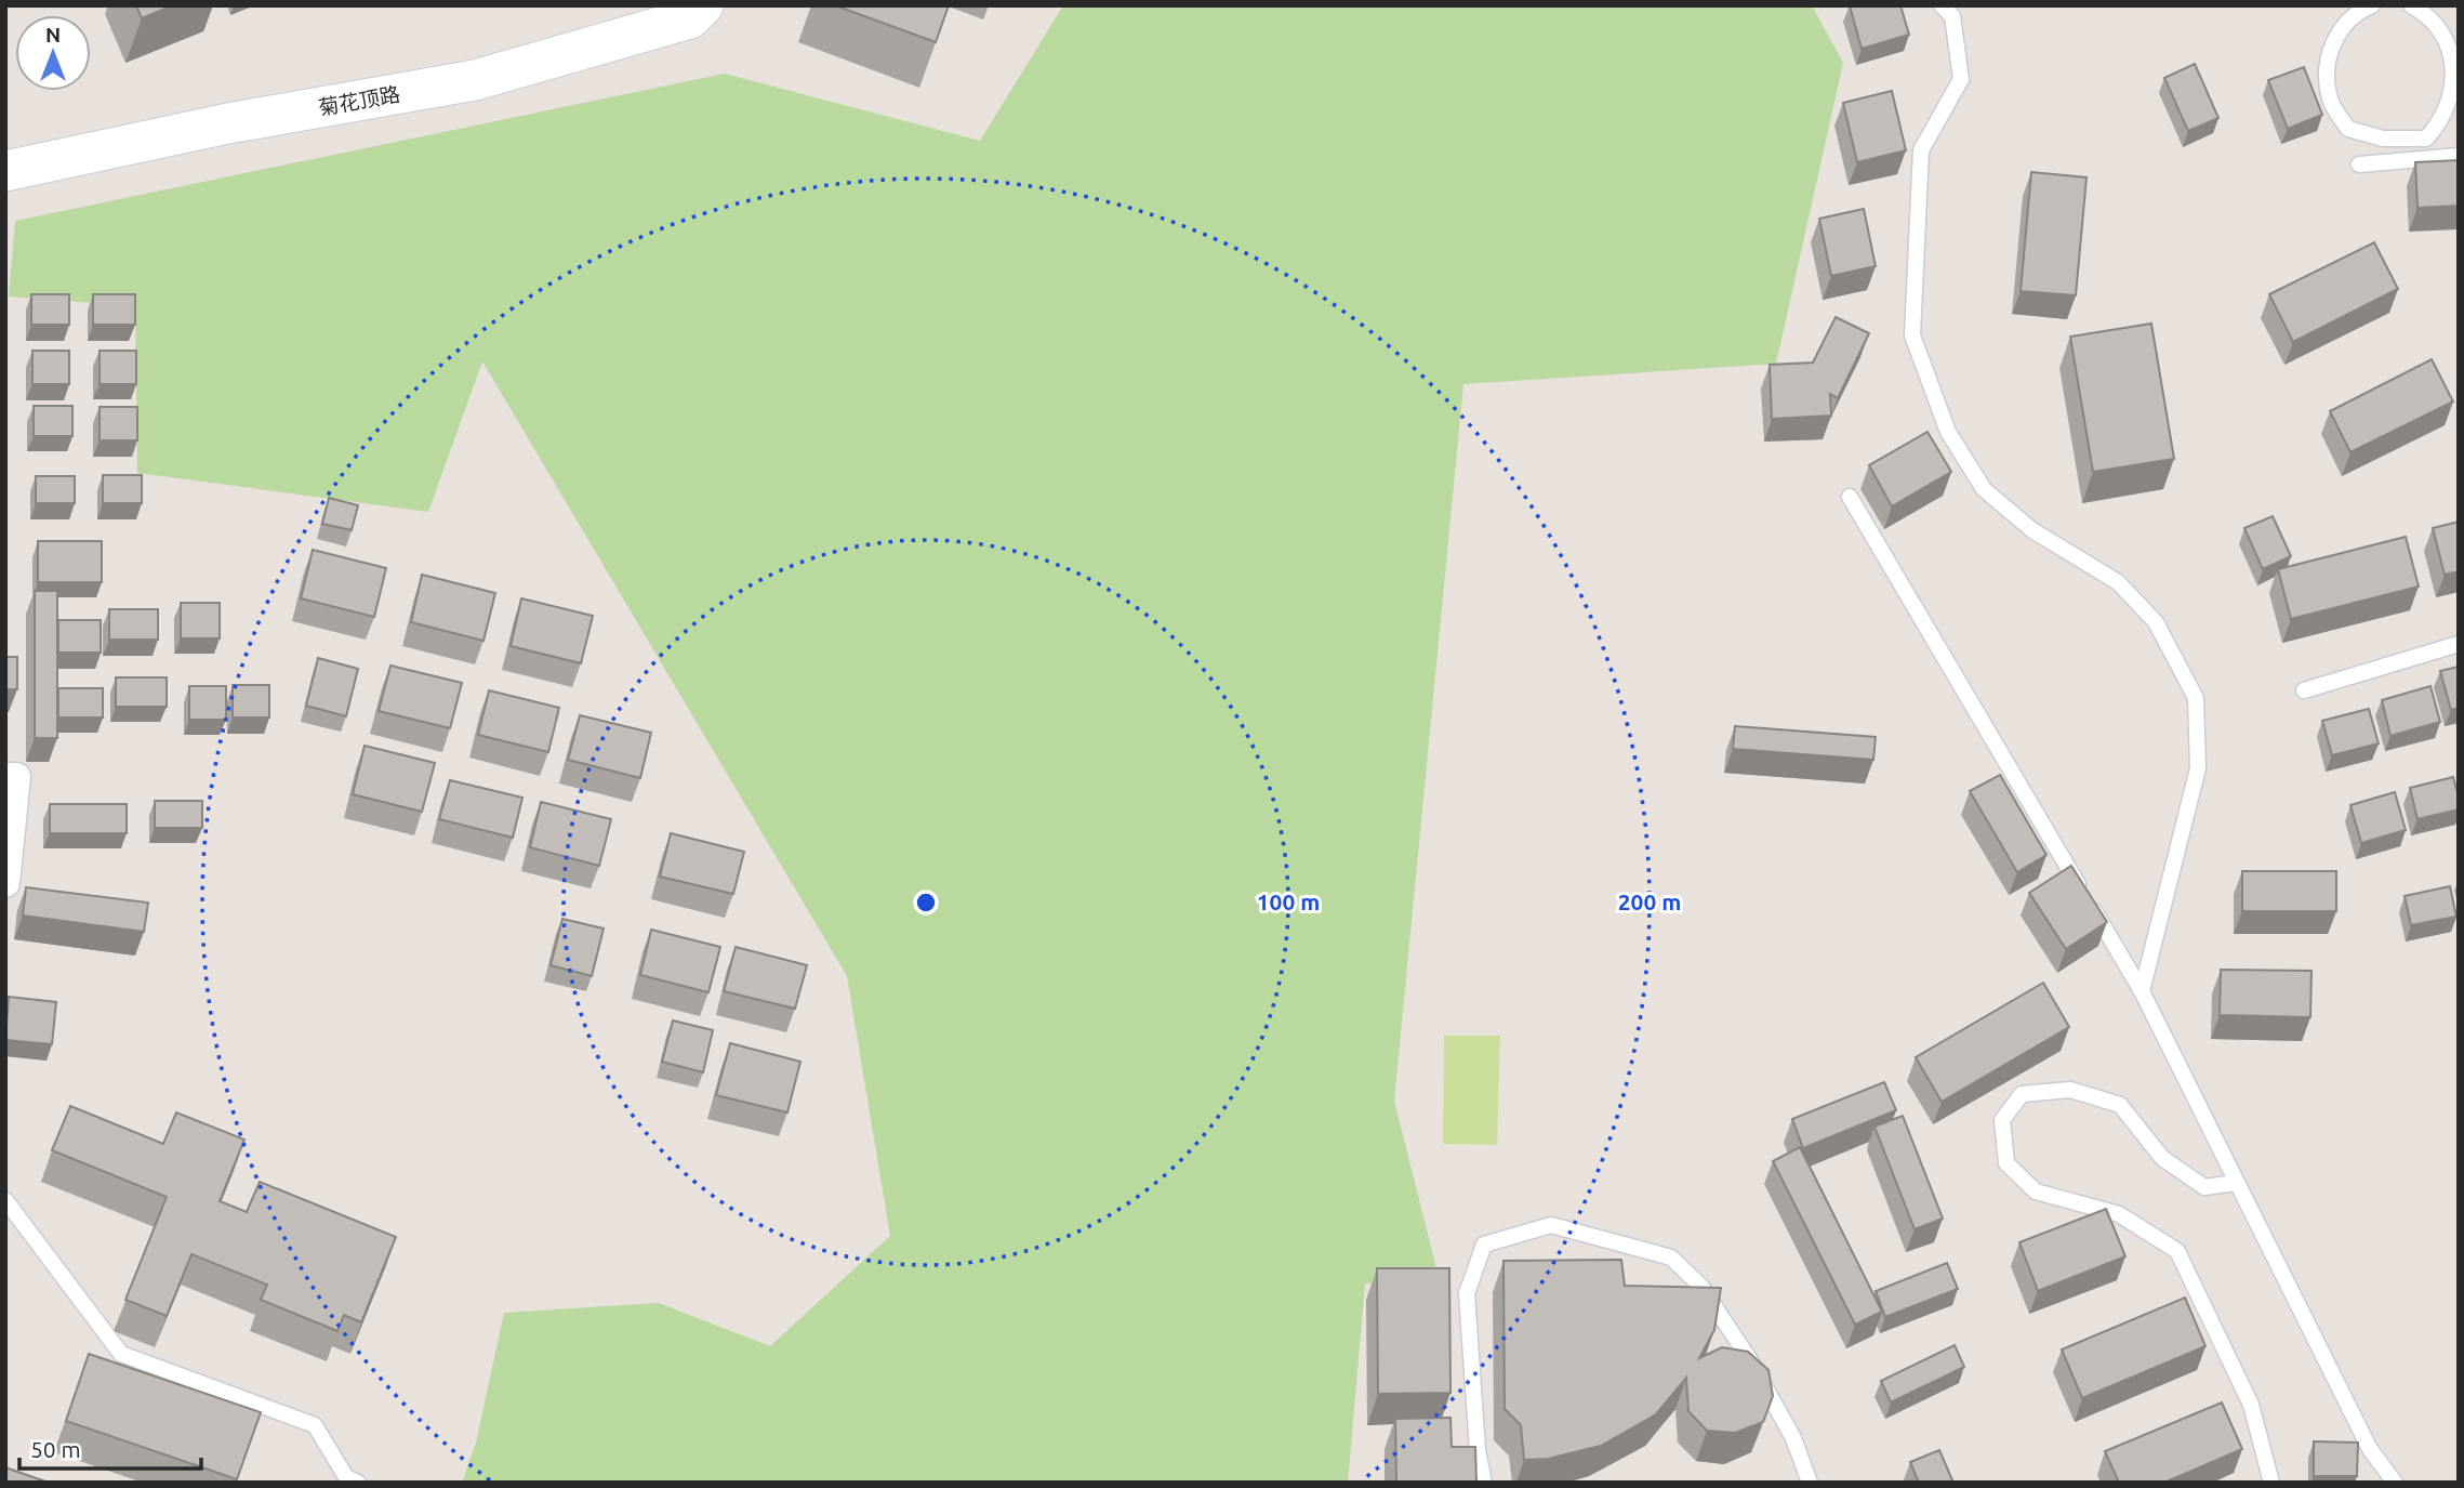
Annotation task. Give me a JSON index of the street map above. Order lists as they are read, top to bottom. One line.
{"streets":{"street":["菊花顶路"]},"scale_bar":"50 m","north":"top","rings":["100 m","200 m"]}
